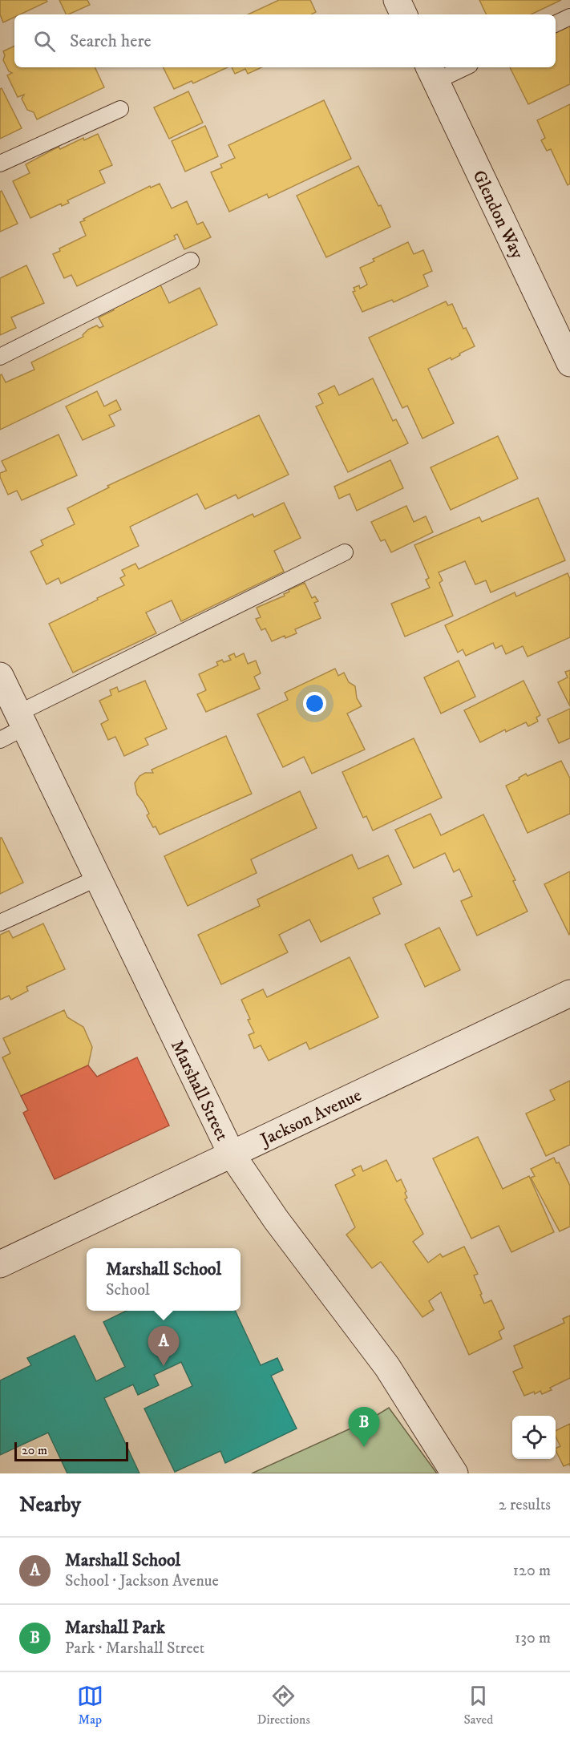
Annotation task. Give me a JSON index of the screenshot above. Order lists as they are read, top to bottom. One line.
{"streets":{"street":["Glendon Way","Marshall Street","Jackson Avenue"]},"crossings":[["Marshall Street","Jackson Avenue"]],"scale_bar":"20 m","page":{"search":"Search here","popup":["Marshall School","School"],"pins":["A","B"],"scale":"20 m","heading":["Nearby","2 results"],"list":[{"mark":"A","name":"Marshall School","note":"School · Jackson Avenue","value":"120 m"},{"mark":"B","name":"Marshall Park","note":"Park · Marshall Street","value":"130 m"}],"nav":["Map","Directions","Saved"]}}
